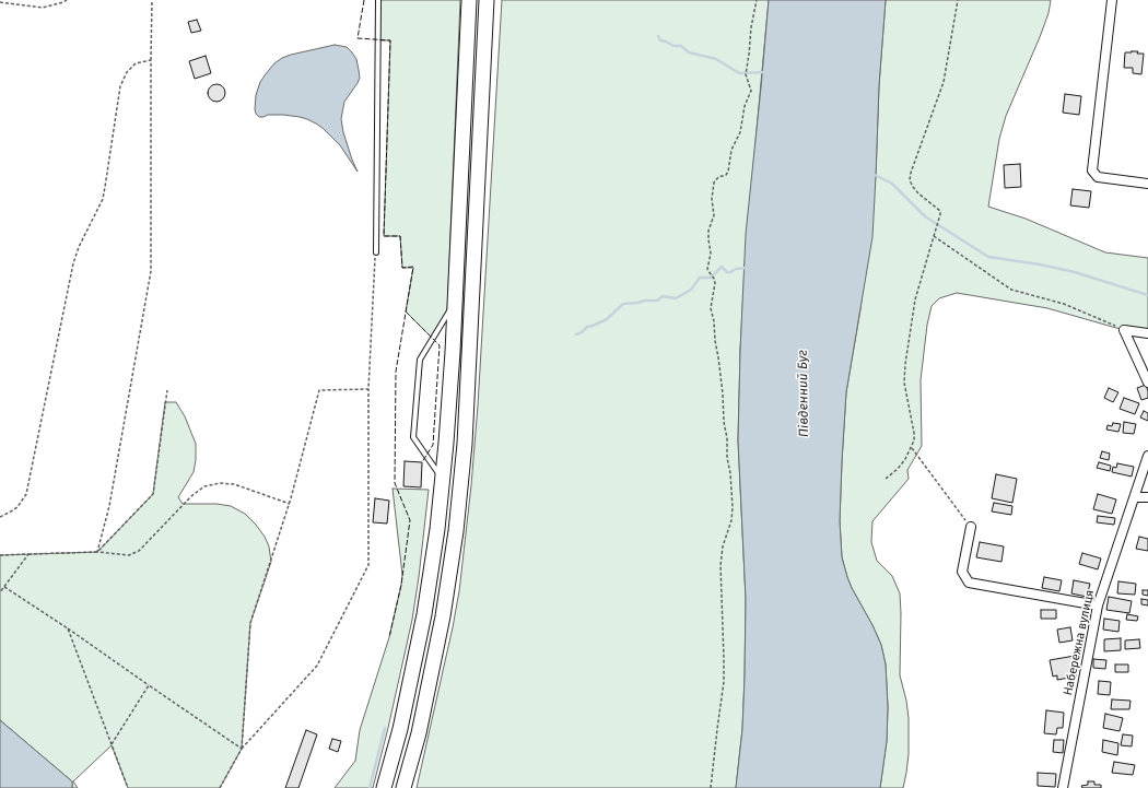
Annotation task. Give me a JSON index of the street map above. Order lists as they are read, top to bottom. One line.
{"streets":{"street":["Набережна вулиця"]},"water":["Південний Буг"]}
